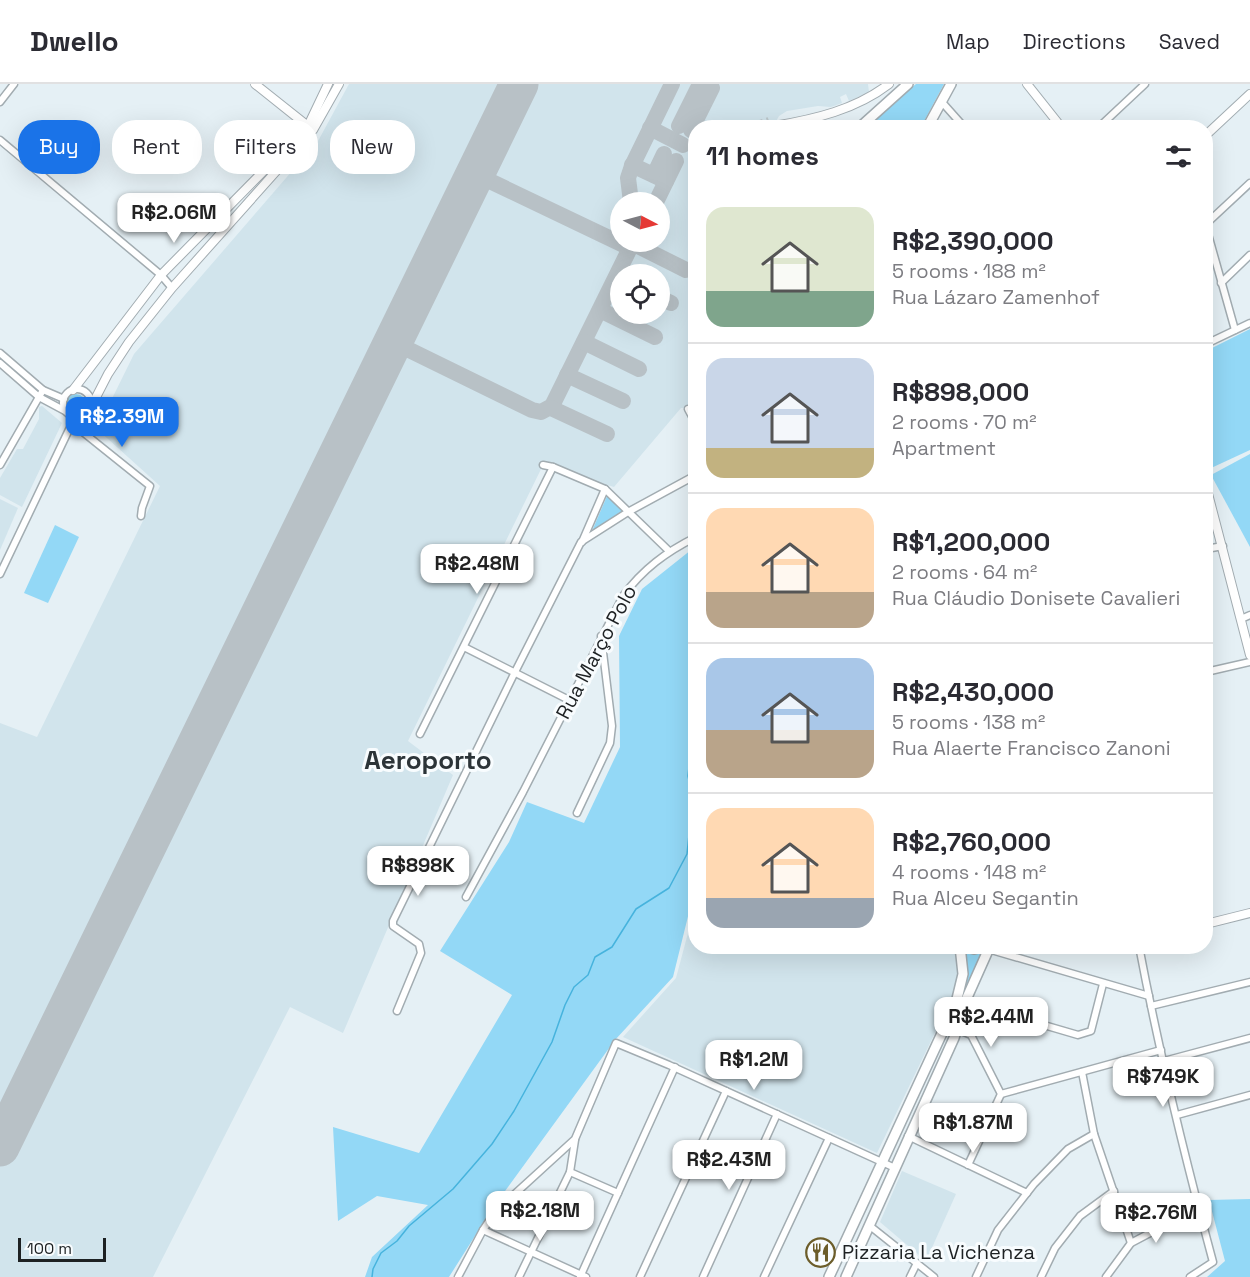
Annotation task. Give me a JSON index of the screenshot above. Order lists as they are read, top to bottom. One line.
{"streets":{"street":["Rua Março Polo"]},"districts":["Aeroporto"],"places":{"restaurant":["Pizzaria La Vichenza"]},"scale_bar":"100 m","north":"right","page":{"header":"Dwello","nav":["Map","Directions","Saved"],"chip":["Buy","Rent","Filters","New"],"heading":"11 homes","list":[{"name":"R$2,390,000","note":"5 rooms · 188 m² · Rua Lázaro Zamenhof"},{"name":"R$898,000","note":"2 rooms · 70 m² · Apartment"},{"name":"R$1,200,000","note":"2 rooms · 64 m² · Rua Cláudio Donisete Cavalieri"},{"name":"R$2,430,000","note":"5 rooms · 138 m² · Rua Alaerte Francisco Zanoni"},{"name":"R$2,760,000","note":"4 rooms · 148 m² · Rua Alceu Segantin"}],"price":["R$2.06M","R$2.39M","R$2.48M","R$898K","R$2.44M","R$1.2M","R$749K","R$1.87M","R$2.43M","R$2.18M","R$2.76M"],"scale":"100 m"}}
